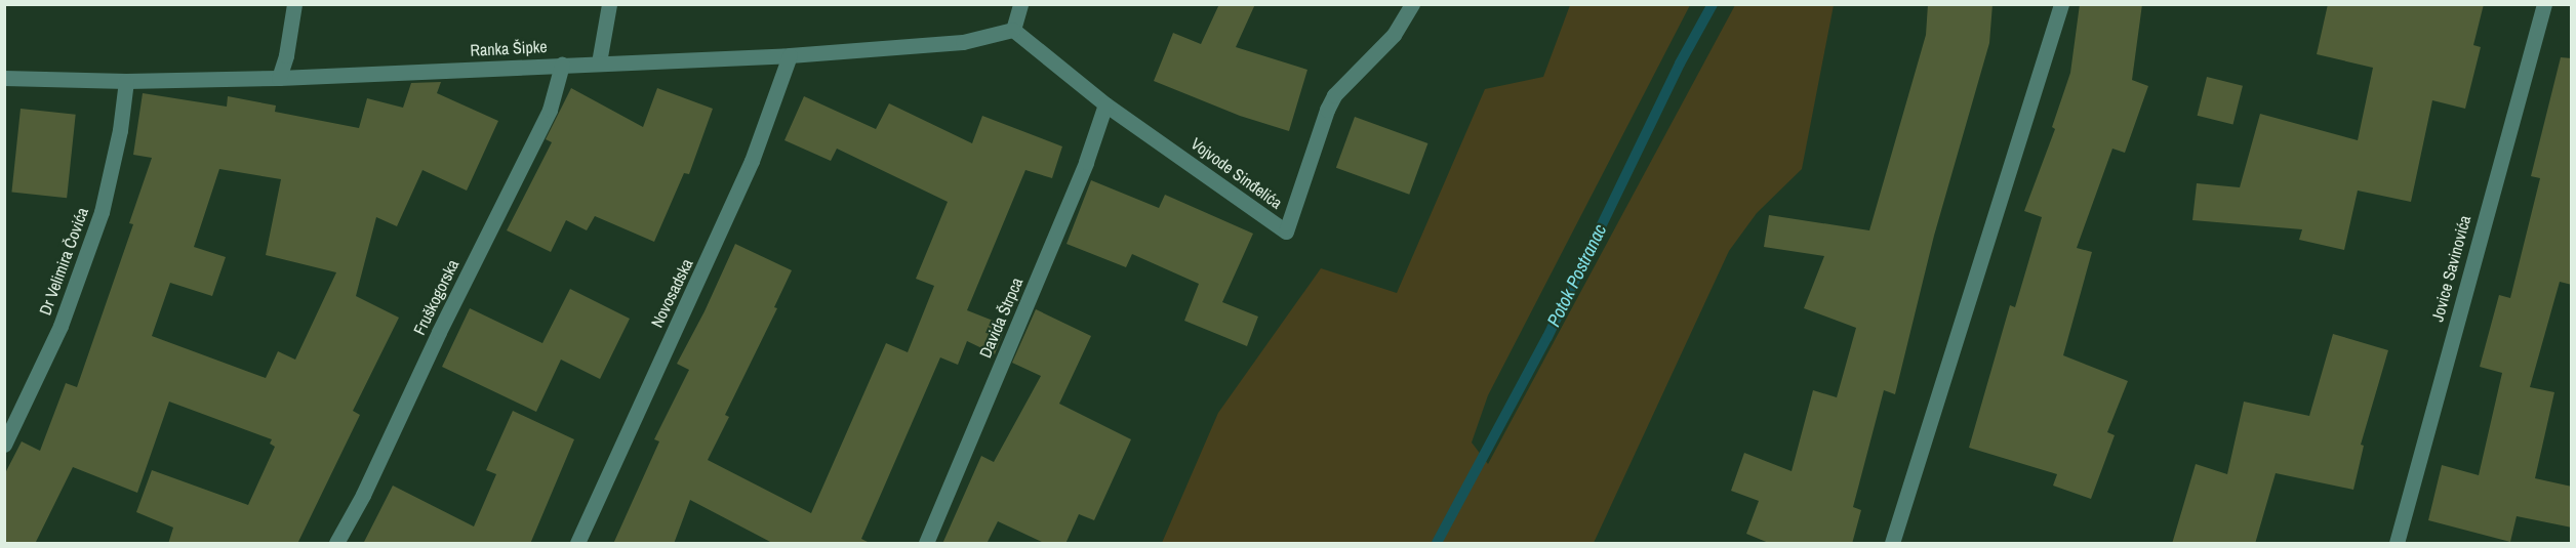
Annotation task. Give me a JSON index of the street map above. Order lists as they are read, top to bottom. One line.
{"streets":{"street":["Ranka Šipke","Vojvode Sinđelića","Dr Velimira Čovića","Jovice Savinovića","Novosadska","Fruškogorska","Davida Štrpca"]},"crossings":[["Ranka Šipke","Vojvode Sinđelića"],["Ranka Šipke","Dr Velimira Čovića"],["Ranka Šipke","Novosadska"],["Ranka Šipke","Fruškogorska"],["Vojvode Sinđelića","Davida Štrpca"]],"water":["Potok Postranac"]}
